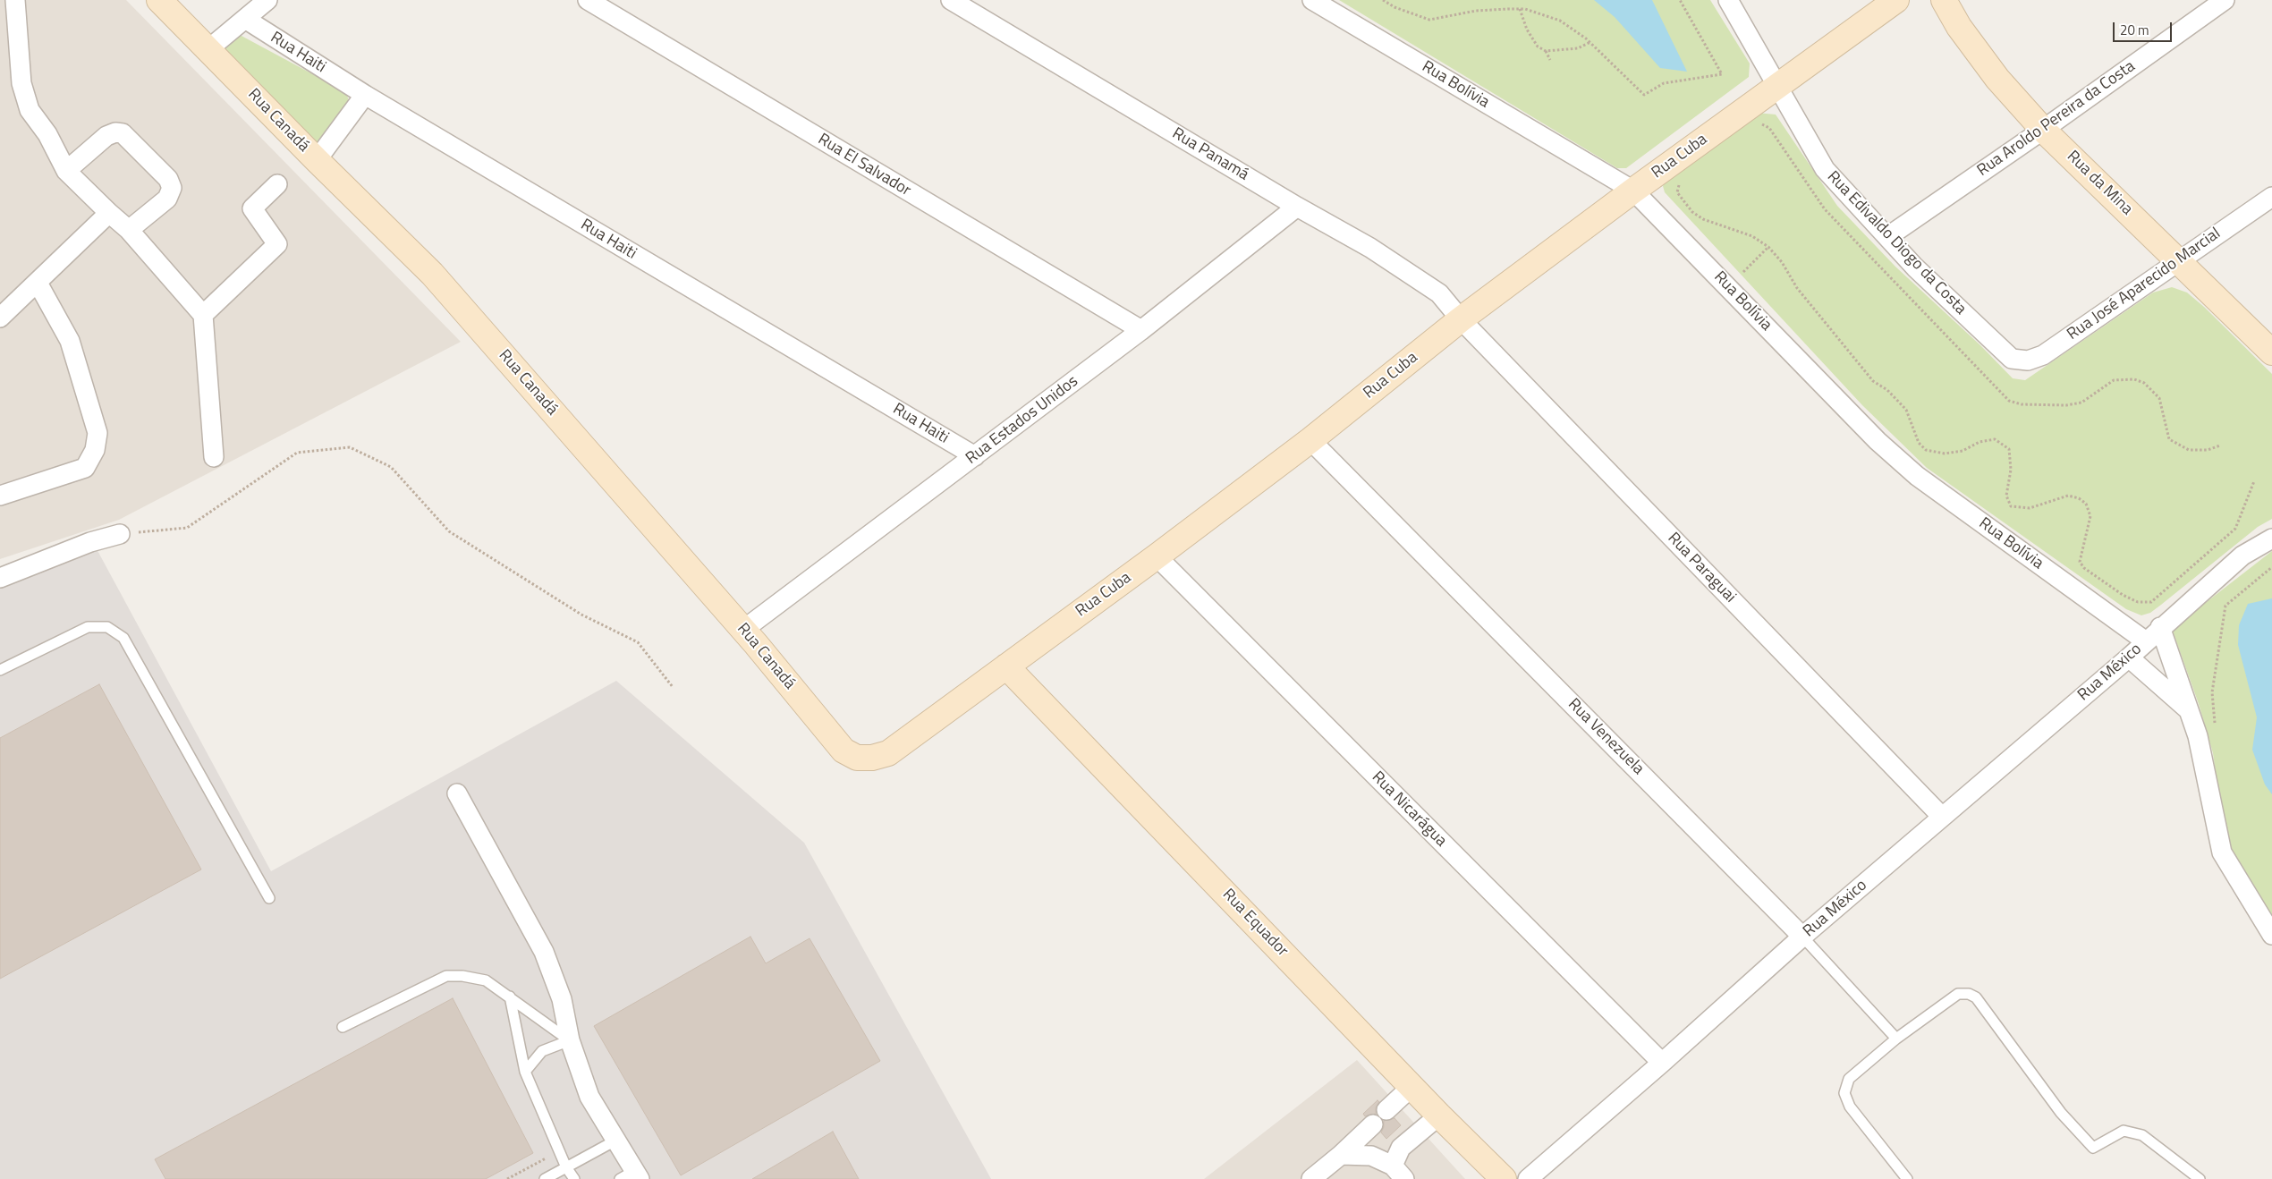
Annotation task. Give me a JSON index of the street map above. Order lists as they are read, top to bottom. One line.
{"streets":{"main road":["Rua Canadá","Rua Cuba","Rua da Mina","Rua Equador"],"street":["Rua Haiti","Rua Bolívia","Rua Aroldo Pereira da Costa","Rua Panamá","Rua El Salvador","Rua Edivaldo Diogo da Costa","Rua José Aparecido Marcial","Rua Estados Unidos","Rua Paraguai","Rua México","Rua Venezuela","Rua Nicarágua"]},"crossings":[["Rua Haiti","Rua Estados Unidos"],["Rua Bolívia","Rua Cuba"],["Rua Bolívia","Rua México"],["Rua Aroldo Pereira da Costa","Rua da Mina"],["Rua Aroldo Pereira da Costa","Rua Edivaldo Diogo da Costa"],["Rua Canadá","Rua Cuba"],["Rua Canadá","Rua Estados Unidos"],["Rua Panamá","Rua Cuba"],["Rua Panamá","Rua Estados Unidos"],["Rua Panamá","Rua Paraguai"],["Rua Cuba","Rua Edivaldo Diogo da Costa"],["Rua Cuba","Rua Paraguai"],["Rua Cuba","Rua Venezuela"],["Rua Cuba","Rua Nicarágua"],["Rua Cuba","Rua Equador"],["Rua El Salvador","Rua Estados Unidos"],["Rua da Mina","Rua José Aparecido Marcial"],["Rua Edivaldo Diogo da Costa","Rua José Aparecido Marcial"],["Rua Paraguai","Rua México"],["Rua México","Rua Venezuela"],["Rua México","Rua Nicarágua"]],"scale_bar":"20 m"}
